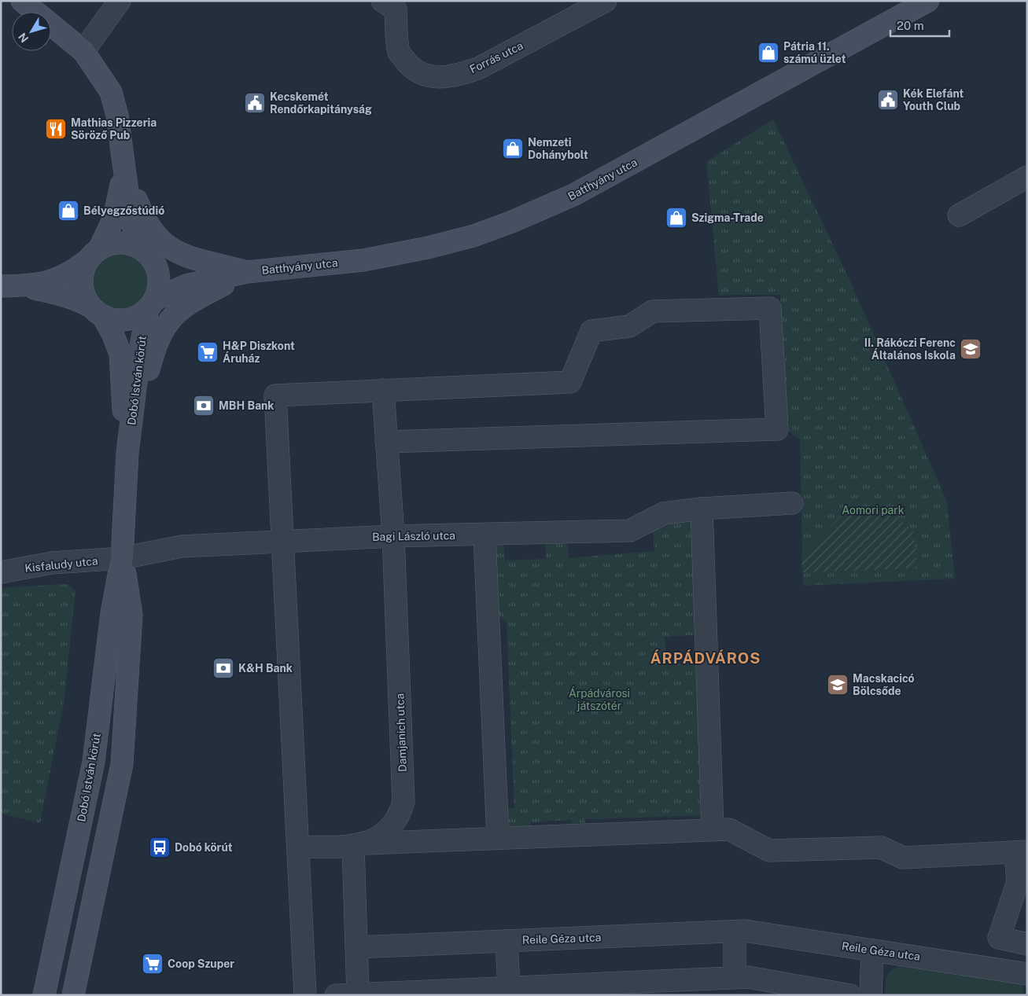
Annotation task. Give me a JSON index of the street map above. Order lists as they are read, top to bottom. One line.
{"streets":{"street":["Forrás utca","Batthyány utca","Dobó István körút","Bagi László utca","Kisfaludy utca","Damjanich utca","Reile Géza utca"]},"crossings":[["Batthyány utca","Dobó István körút"],["Dobó István körút","Bagi László utca"],["Dobó István körút","Kisfaludy utca"],["Bagi László utca","Kisfaludy utca"],["Bagi László utca","Damjanich utca"]],"districts":["ÁRPÁDVÁROS"],"parks":["Aomori park","Árpádvárosi játszótér"],"places":{"shop":["Pátria 11. számú üzlet","Nemzeti Dohánybolt","Bélyegzőstúdió","Szigma-Trade"],"public building":["Kék Elefánt Youth Club","Kecskemét Rendőrkapitányság"],"restaurant":["Mathias Pizzeria Söröző Pub"],"school or university":["II. Rákóczi Ferenc Általános Iskola","Macskacicó Bölcsőde"],"supermarket":["H&P Diszkont Áruház","Coop Szuper"],"bank":["MBH Bank","K&H Bank"],"bus stop":["Dobó körút"]},"scale_bar":"20 m","north":"bottom left"}
